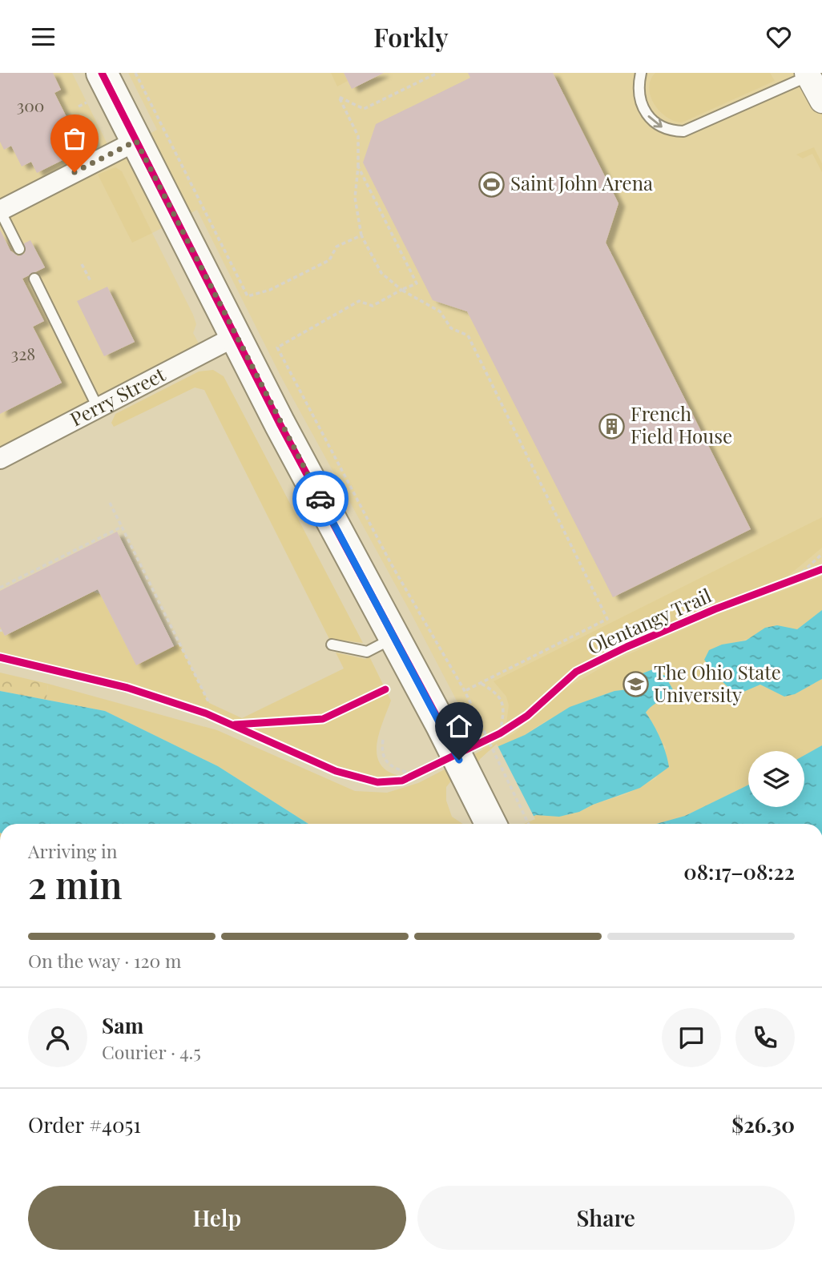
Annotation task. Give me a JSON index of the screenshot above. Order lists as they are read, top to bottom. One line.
{"streets":{"street":["Perry Street"],"cycle path":["Olentangy Trail"]},"places":{"sports":["Saint John Arena"],"building":["French Field House"],"school or university":["The Ohio State University"]},"house_numbers":["300","328"],"page":{"header":"Forkly","heading":["2 min","Arriving in","08:17–08:22"],"panel":["Sam","Courier · 4.5","Order #4051","$26.30"],"bar":"On the way · 120 m","buttons":["Help","Share"]}}
